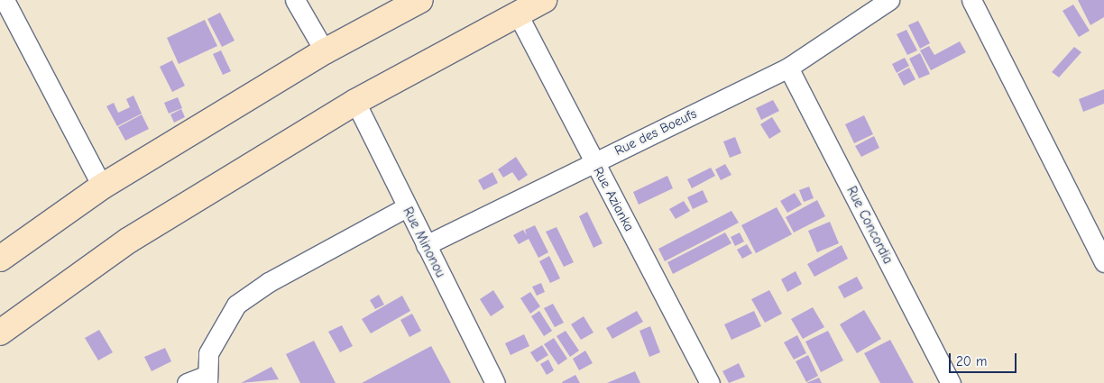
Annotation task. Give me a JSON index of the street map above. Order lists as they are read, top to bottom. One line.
{"streets":{"street":["Rue des Boeufs","Rue Azianka","Rue Concordia","Rue Minonou"]},"crossings":[["Rue des Boeufs","Rue Azianka"],["Rue des Boeufs","Rue Concordia"],["Rue des Boeufs","Rue Minonou"]],"scale_bar":"20 m"}
